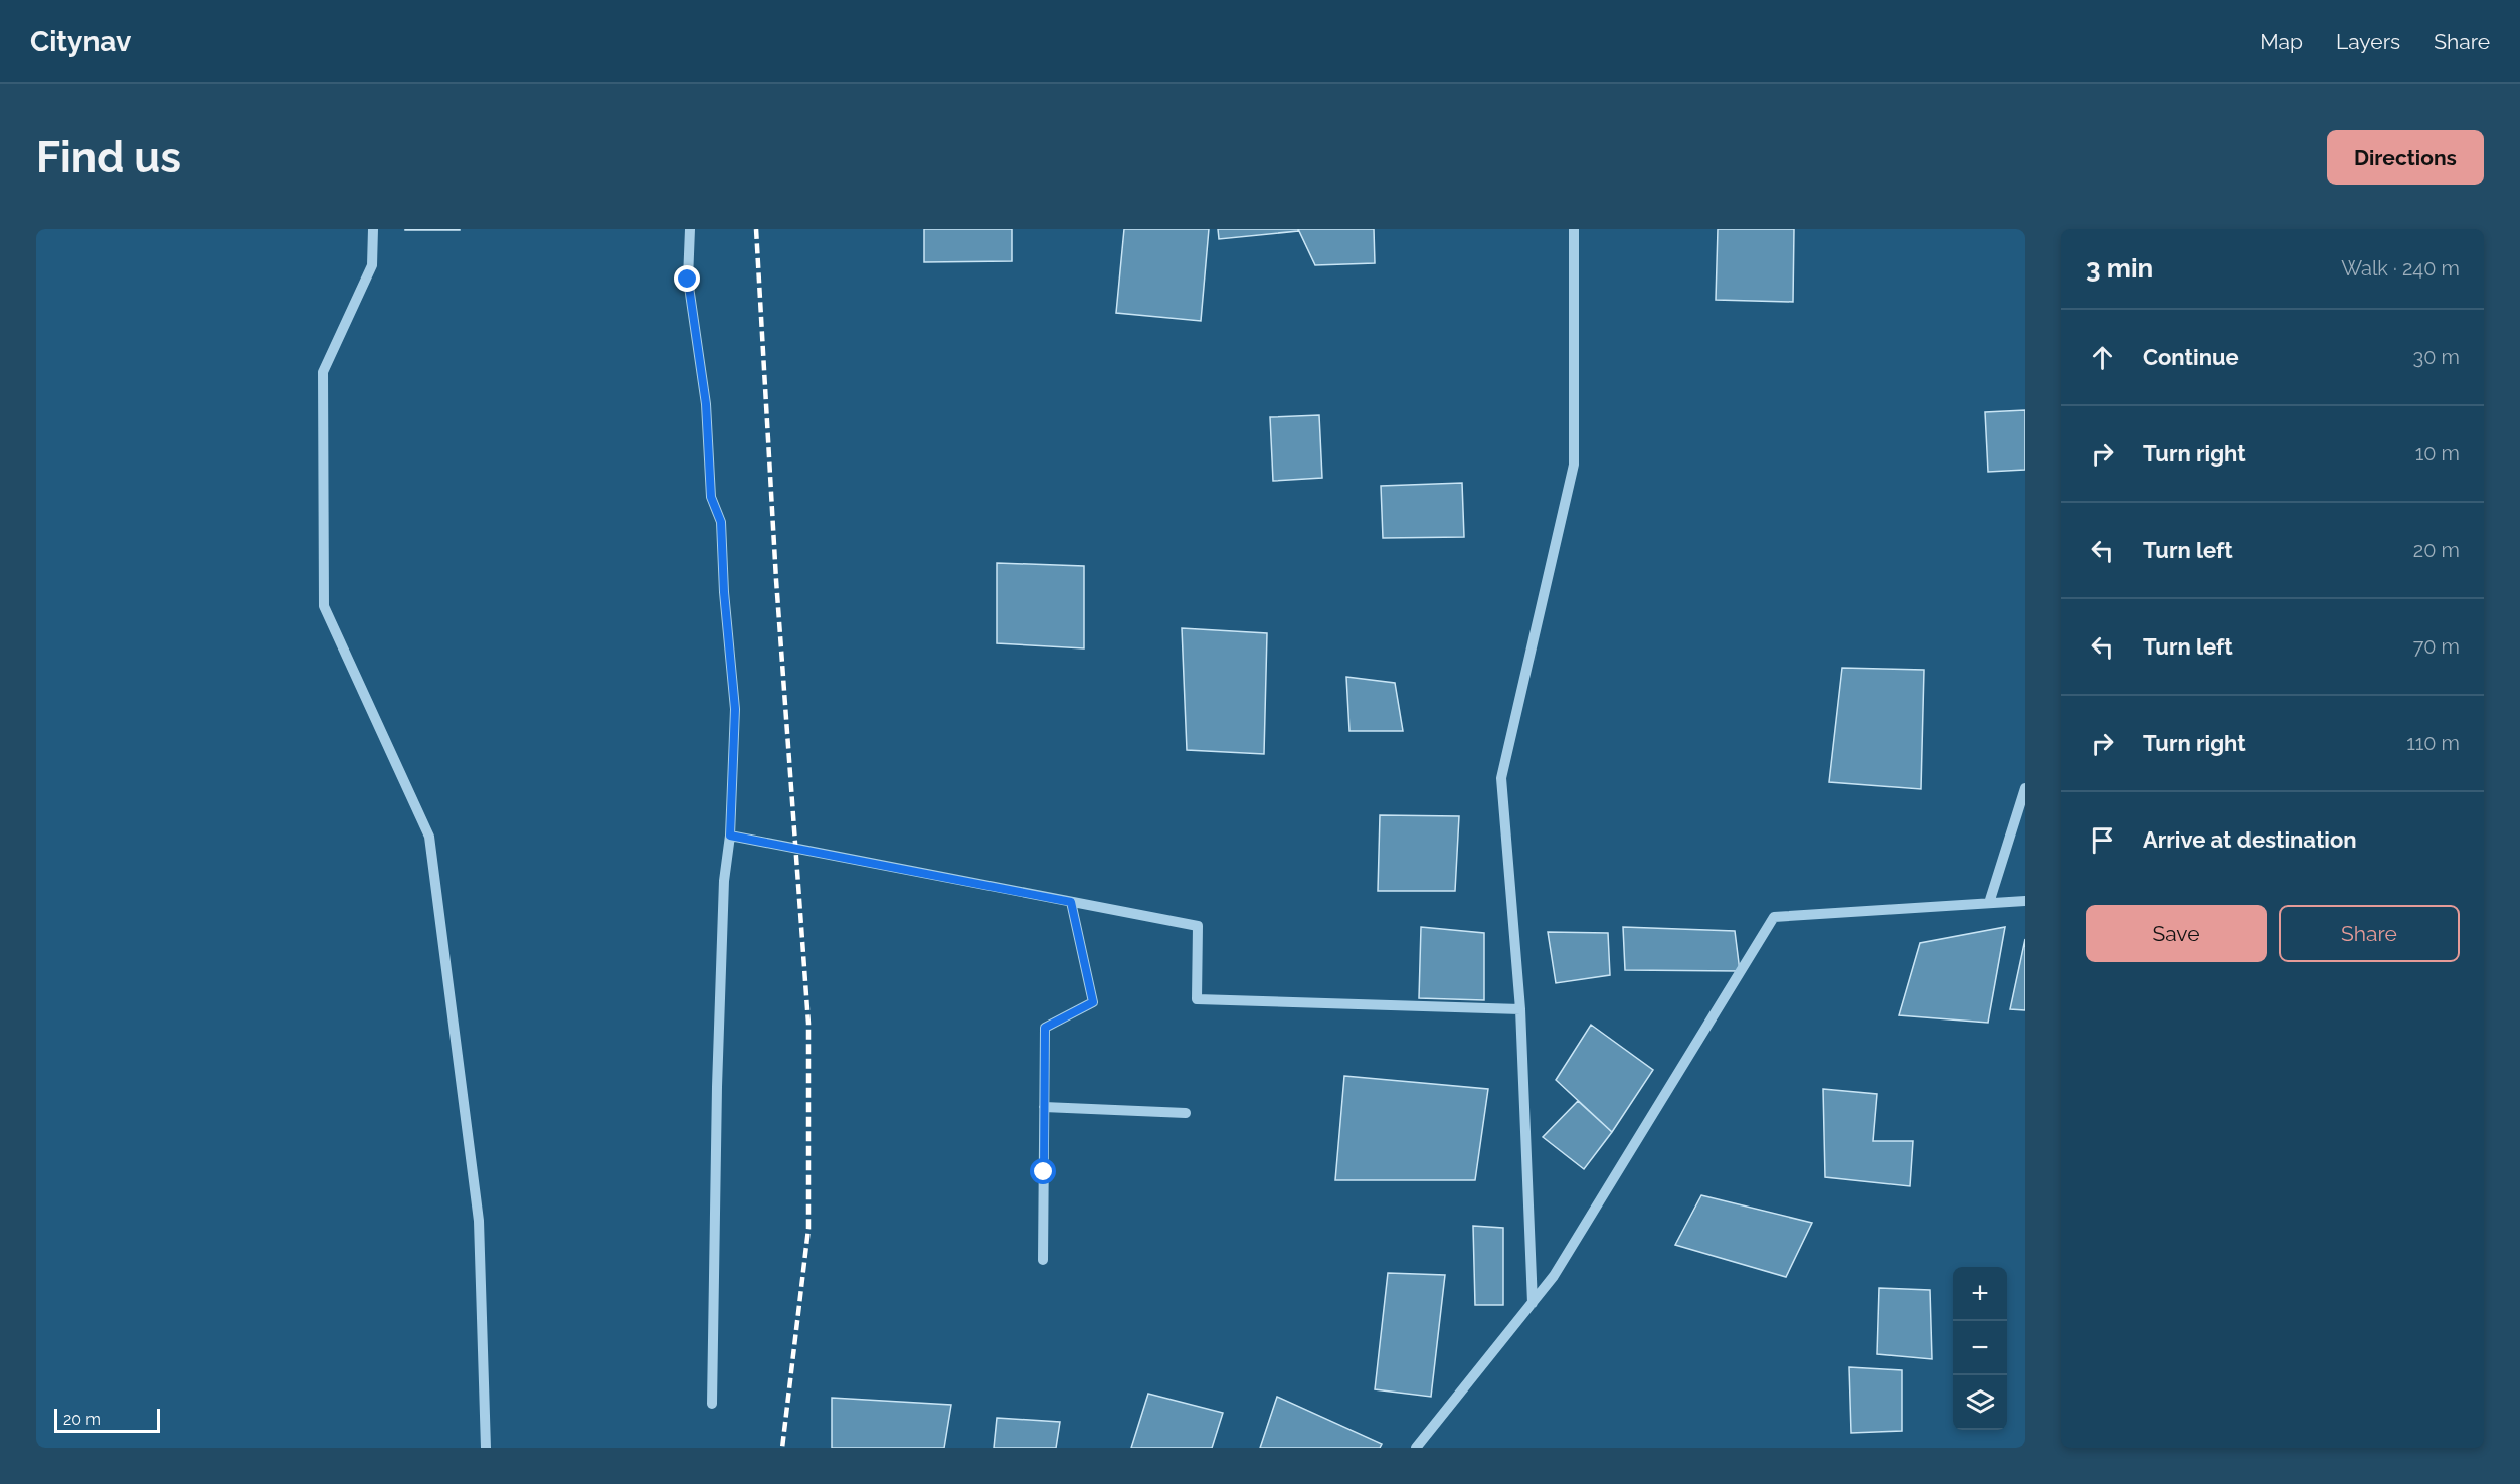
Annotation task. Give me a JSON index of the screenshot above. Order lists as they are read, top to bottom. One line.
{"scale_bar":"20 m","page":{"header":"Citynav","nav":["Map","Layers","Share"],"buttons":["Directions",["Save","Share"]],"title":"Find us","heading":["3 min","Walk · 240 m"],"list":[["Continue","30 m"],["Turn right","10 m"],["Turn left","20 m"],["Turn left","70 m"],["Turn right","110 m"],"Arrive at destination"],"map_buttons":["+","−"],"scale":"20 m"}}
